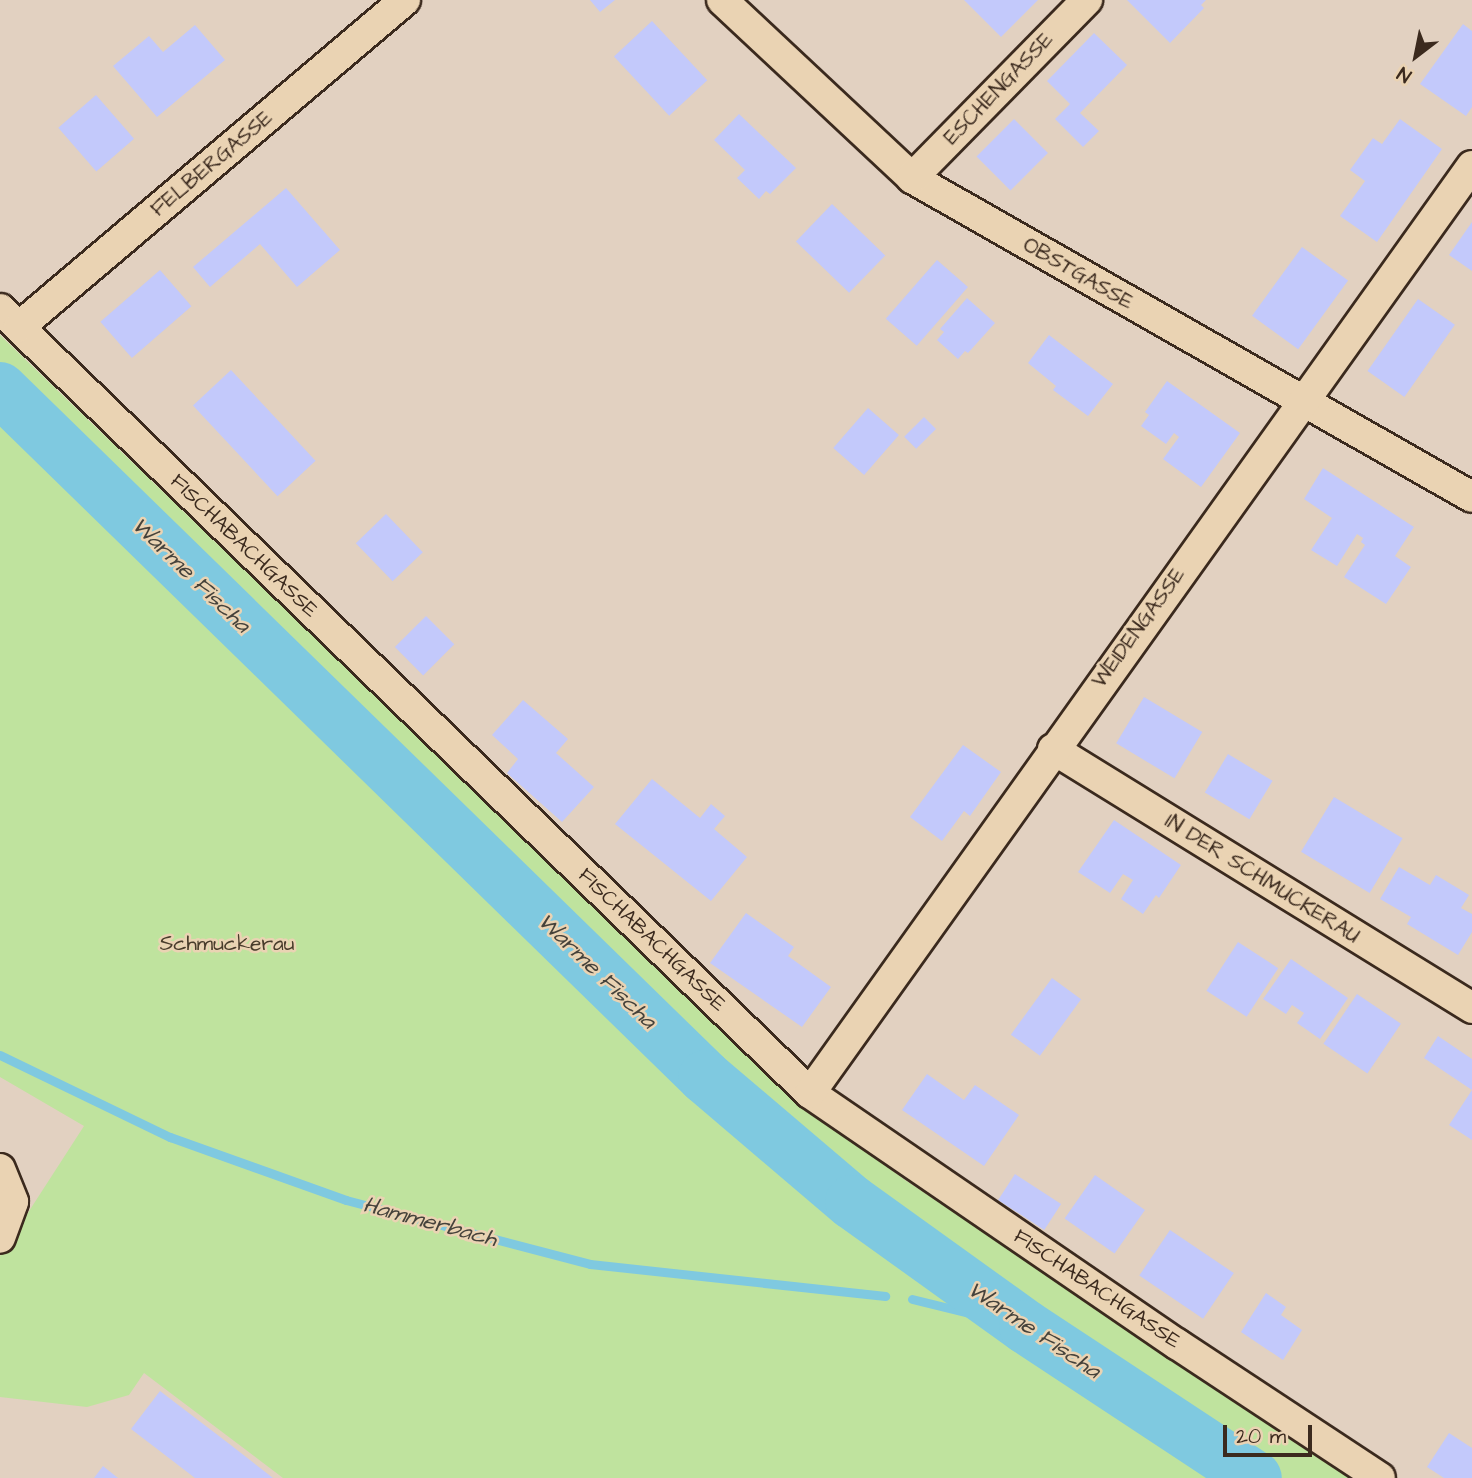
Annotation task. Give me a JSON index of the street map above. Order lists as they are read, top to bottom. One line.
{"streets":{"street":["ESCHENGASSE","FELBERGASSE","OBSTGASSE","FISCHABACHGASSE","WEIDENGASSE","IN DER SCHMUCKERAU"]},"crossings":[["ESCHENGASSE","OBSTGASSE"],["FELBERGASSE","FISCHABACHGASSE"],["OBSTGASSE","WEIDENGASSE"],["FISCHABACHGASSE","WEIDENGASSE"],["WEIDENGASSE","IN DER SCHMUCKERAU"]],"water":["Warme Fischa","Hammerbach"],"parks":["Schmuckerau"],"scale_bar":"20 m","north":"bottom left"}
